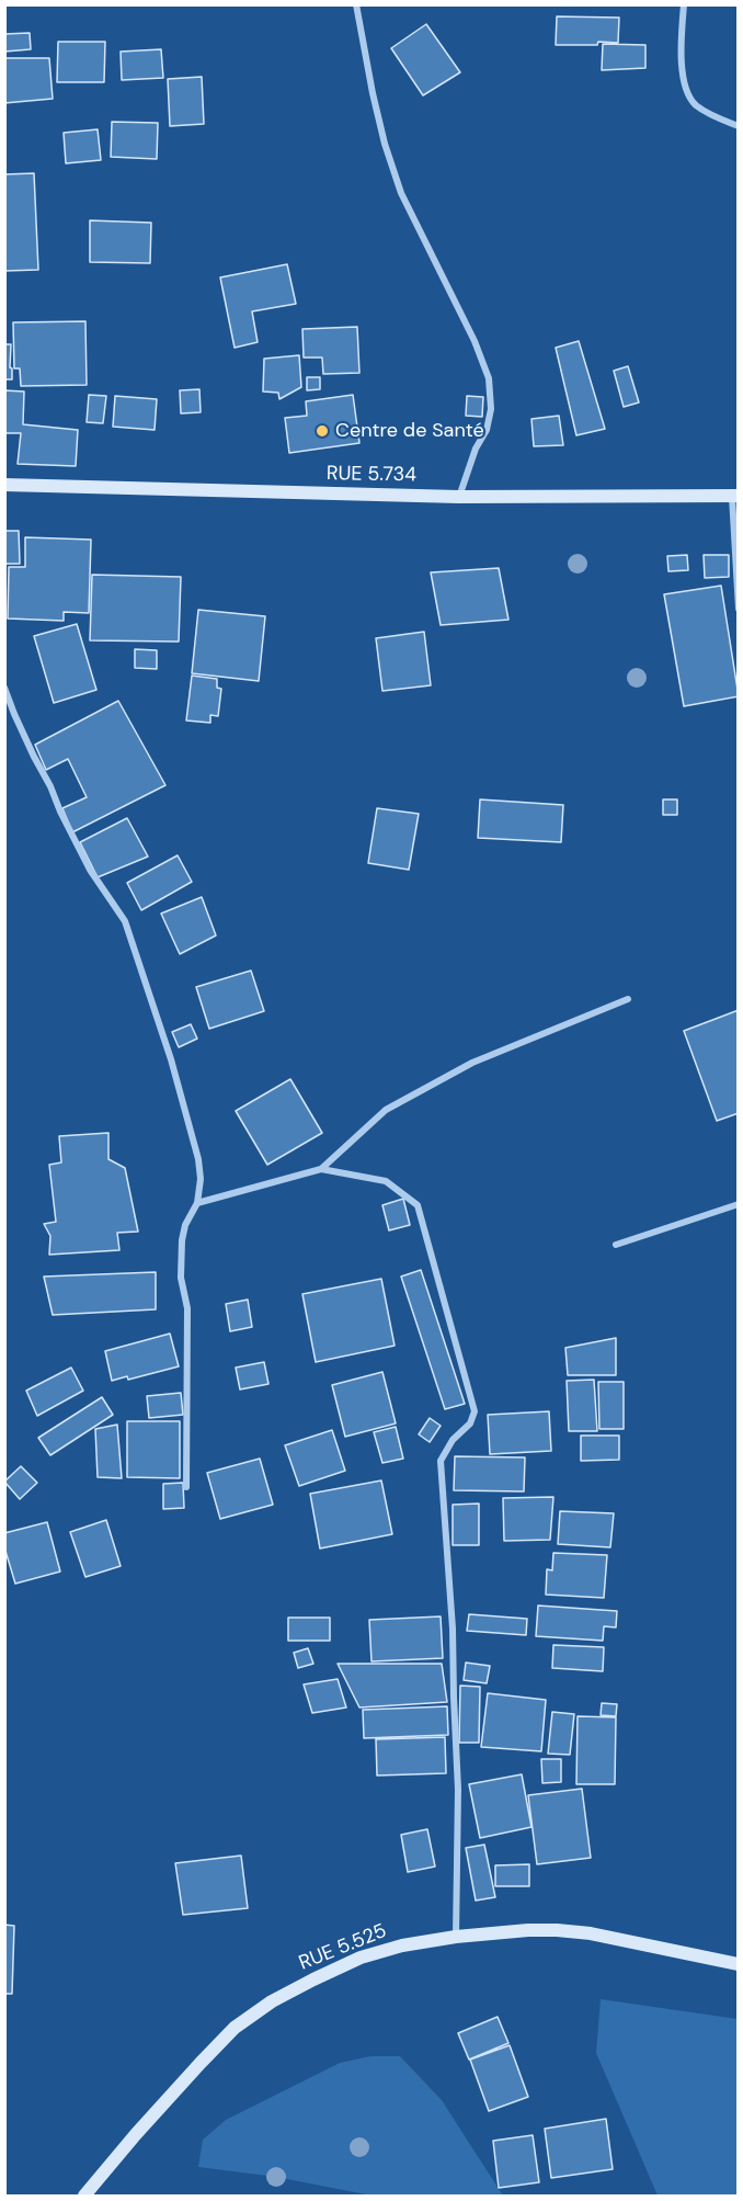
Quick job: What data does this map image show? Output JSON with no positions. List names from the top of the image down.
{
  "streets": {
    "street": ["RUE 5.734", "RUE 5.525"]
  },
  "places": ["Centre de Santé"]
}
